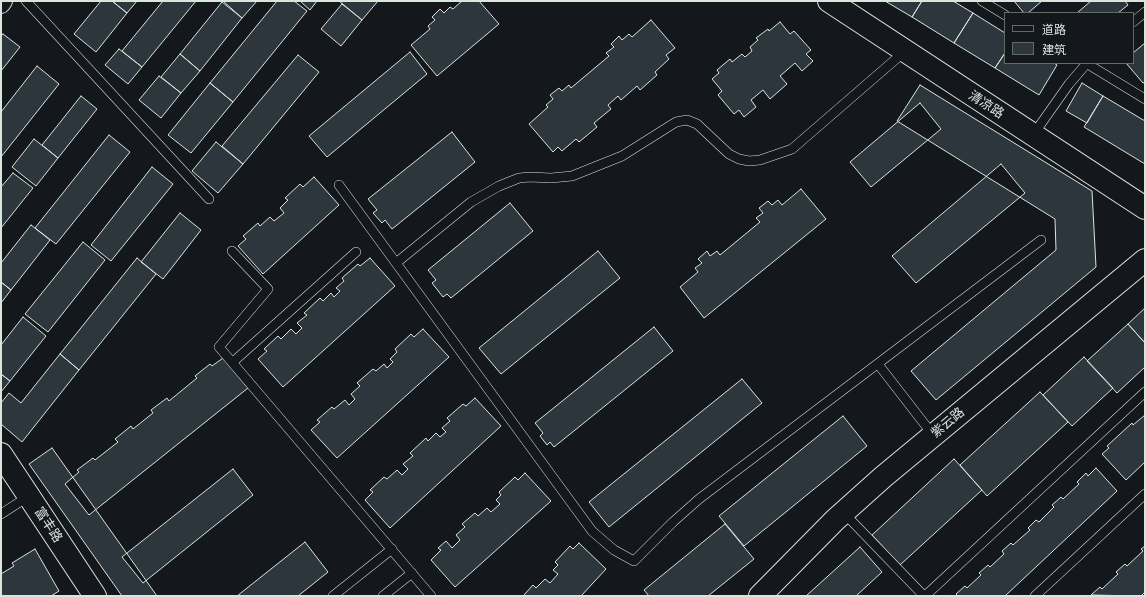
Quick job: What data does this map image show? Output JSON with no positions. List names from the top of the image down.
{
  "streets": {
    "street": ["清凉路", "紫云路", "富丰路"]
  },
  "legend": ["道路", "建筑"]
}
